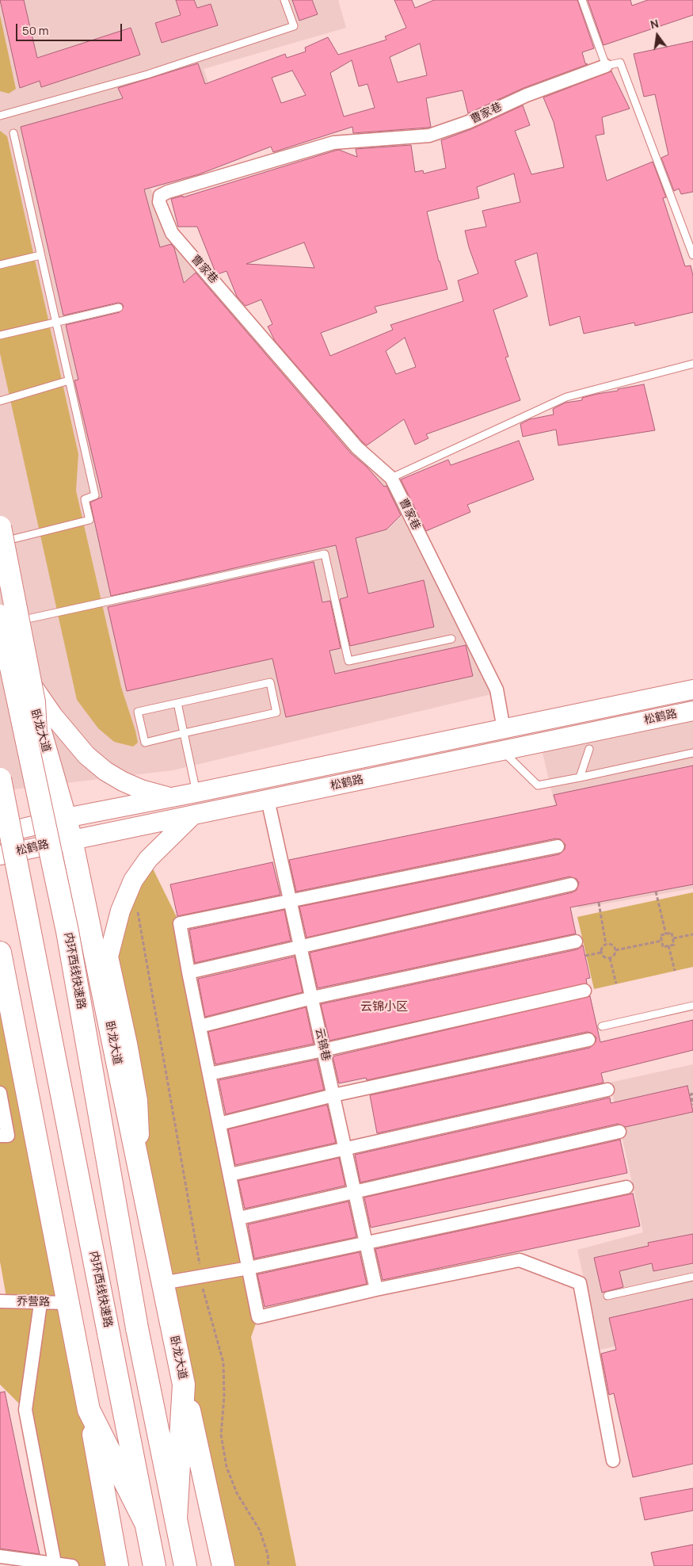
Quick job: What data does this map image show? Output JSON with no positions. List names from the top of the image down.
{
  "streets": {
    "highway": ["卧龙大道", "内环西线快速路"],
    "main road": ["松鹤路"],
    "street": ["曹家巷", "云锦巷", "乔营路"]
  },
  "crossings": [
    ["曹家巷", "松鹤路"],
    ["松鹤路", "卧龙大道"],
    ["松鹤路", "云锦巷"],
    ["卧龙大道", "内环西线快速路"]
  ],
  "districts": ["云锦小区"],
  "scale_bar": "50 m",
  "north": "top"
}
